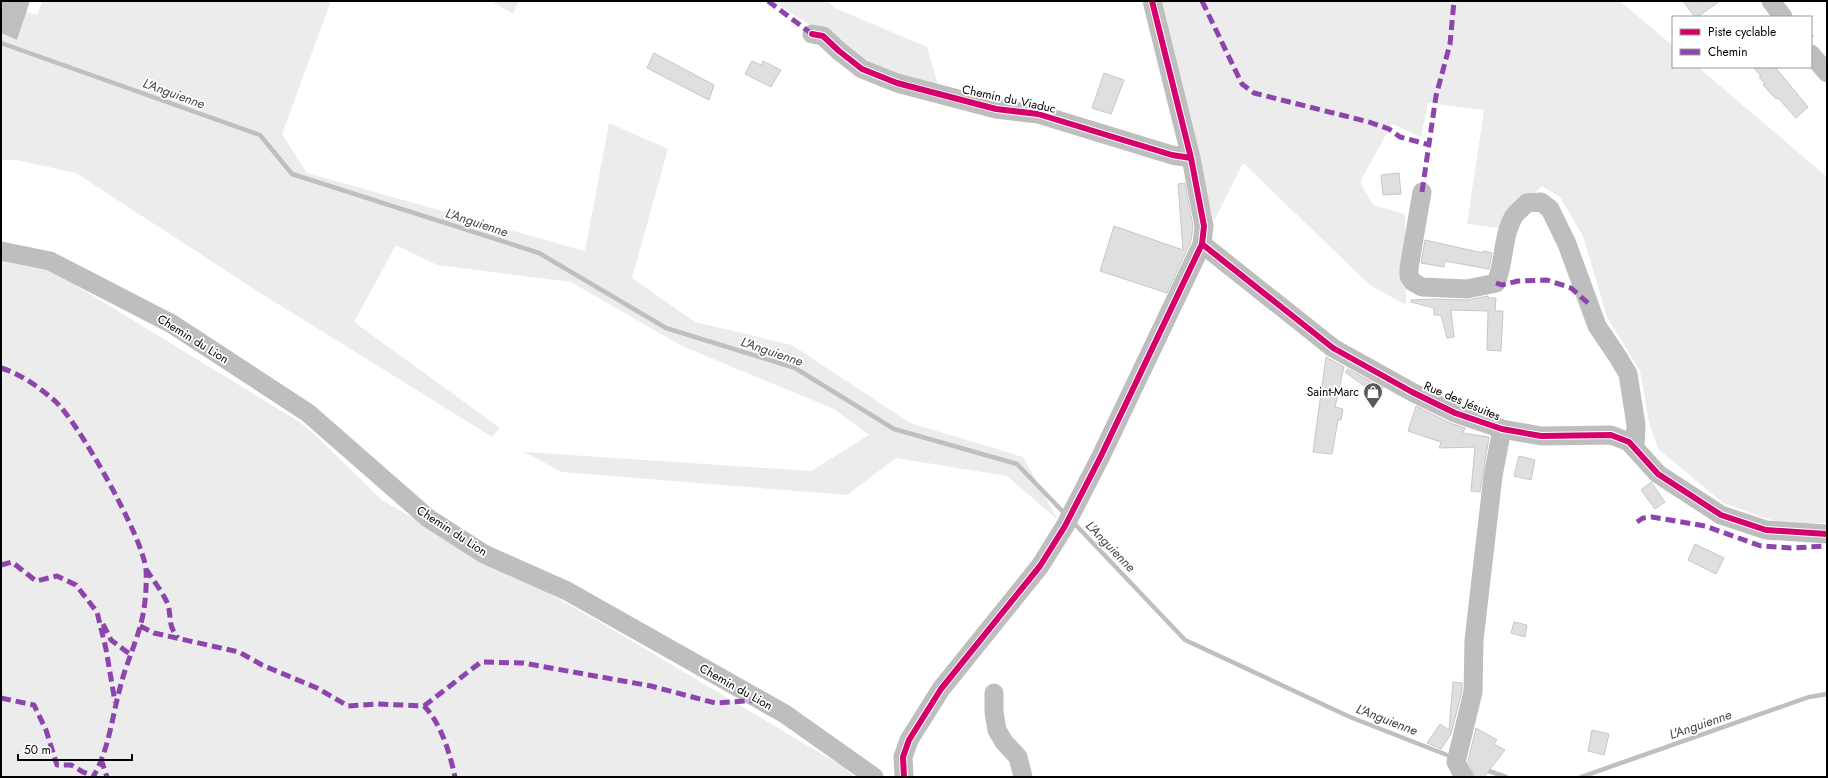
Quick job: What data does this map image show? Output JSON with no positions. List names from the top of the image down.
{
  "streets": {
    "street": ["Chemin du Viaduc", "Chemin du Lion", "Rue des Jésuites"]
  },
  "water": ["L'Anguienne"],
  "places": {
    "shop": ["Saint-Marc"]
  },
  "legend": ["Piste cyclable", "Chemin"],
  "scale_bar": "50 m"
}
